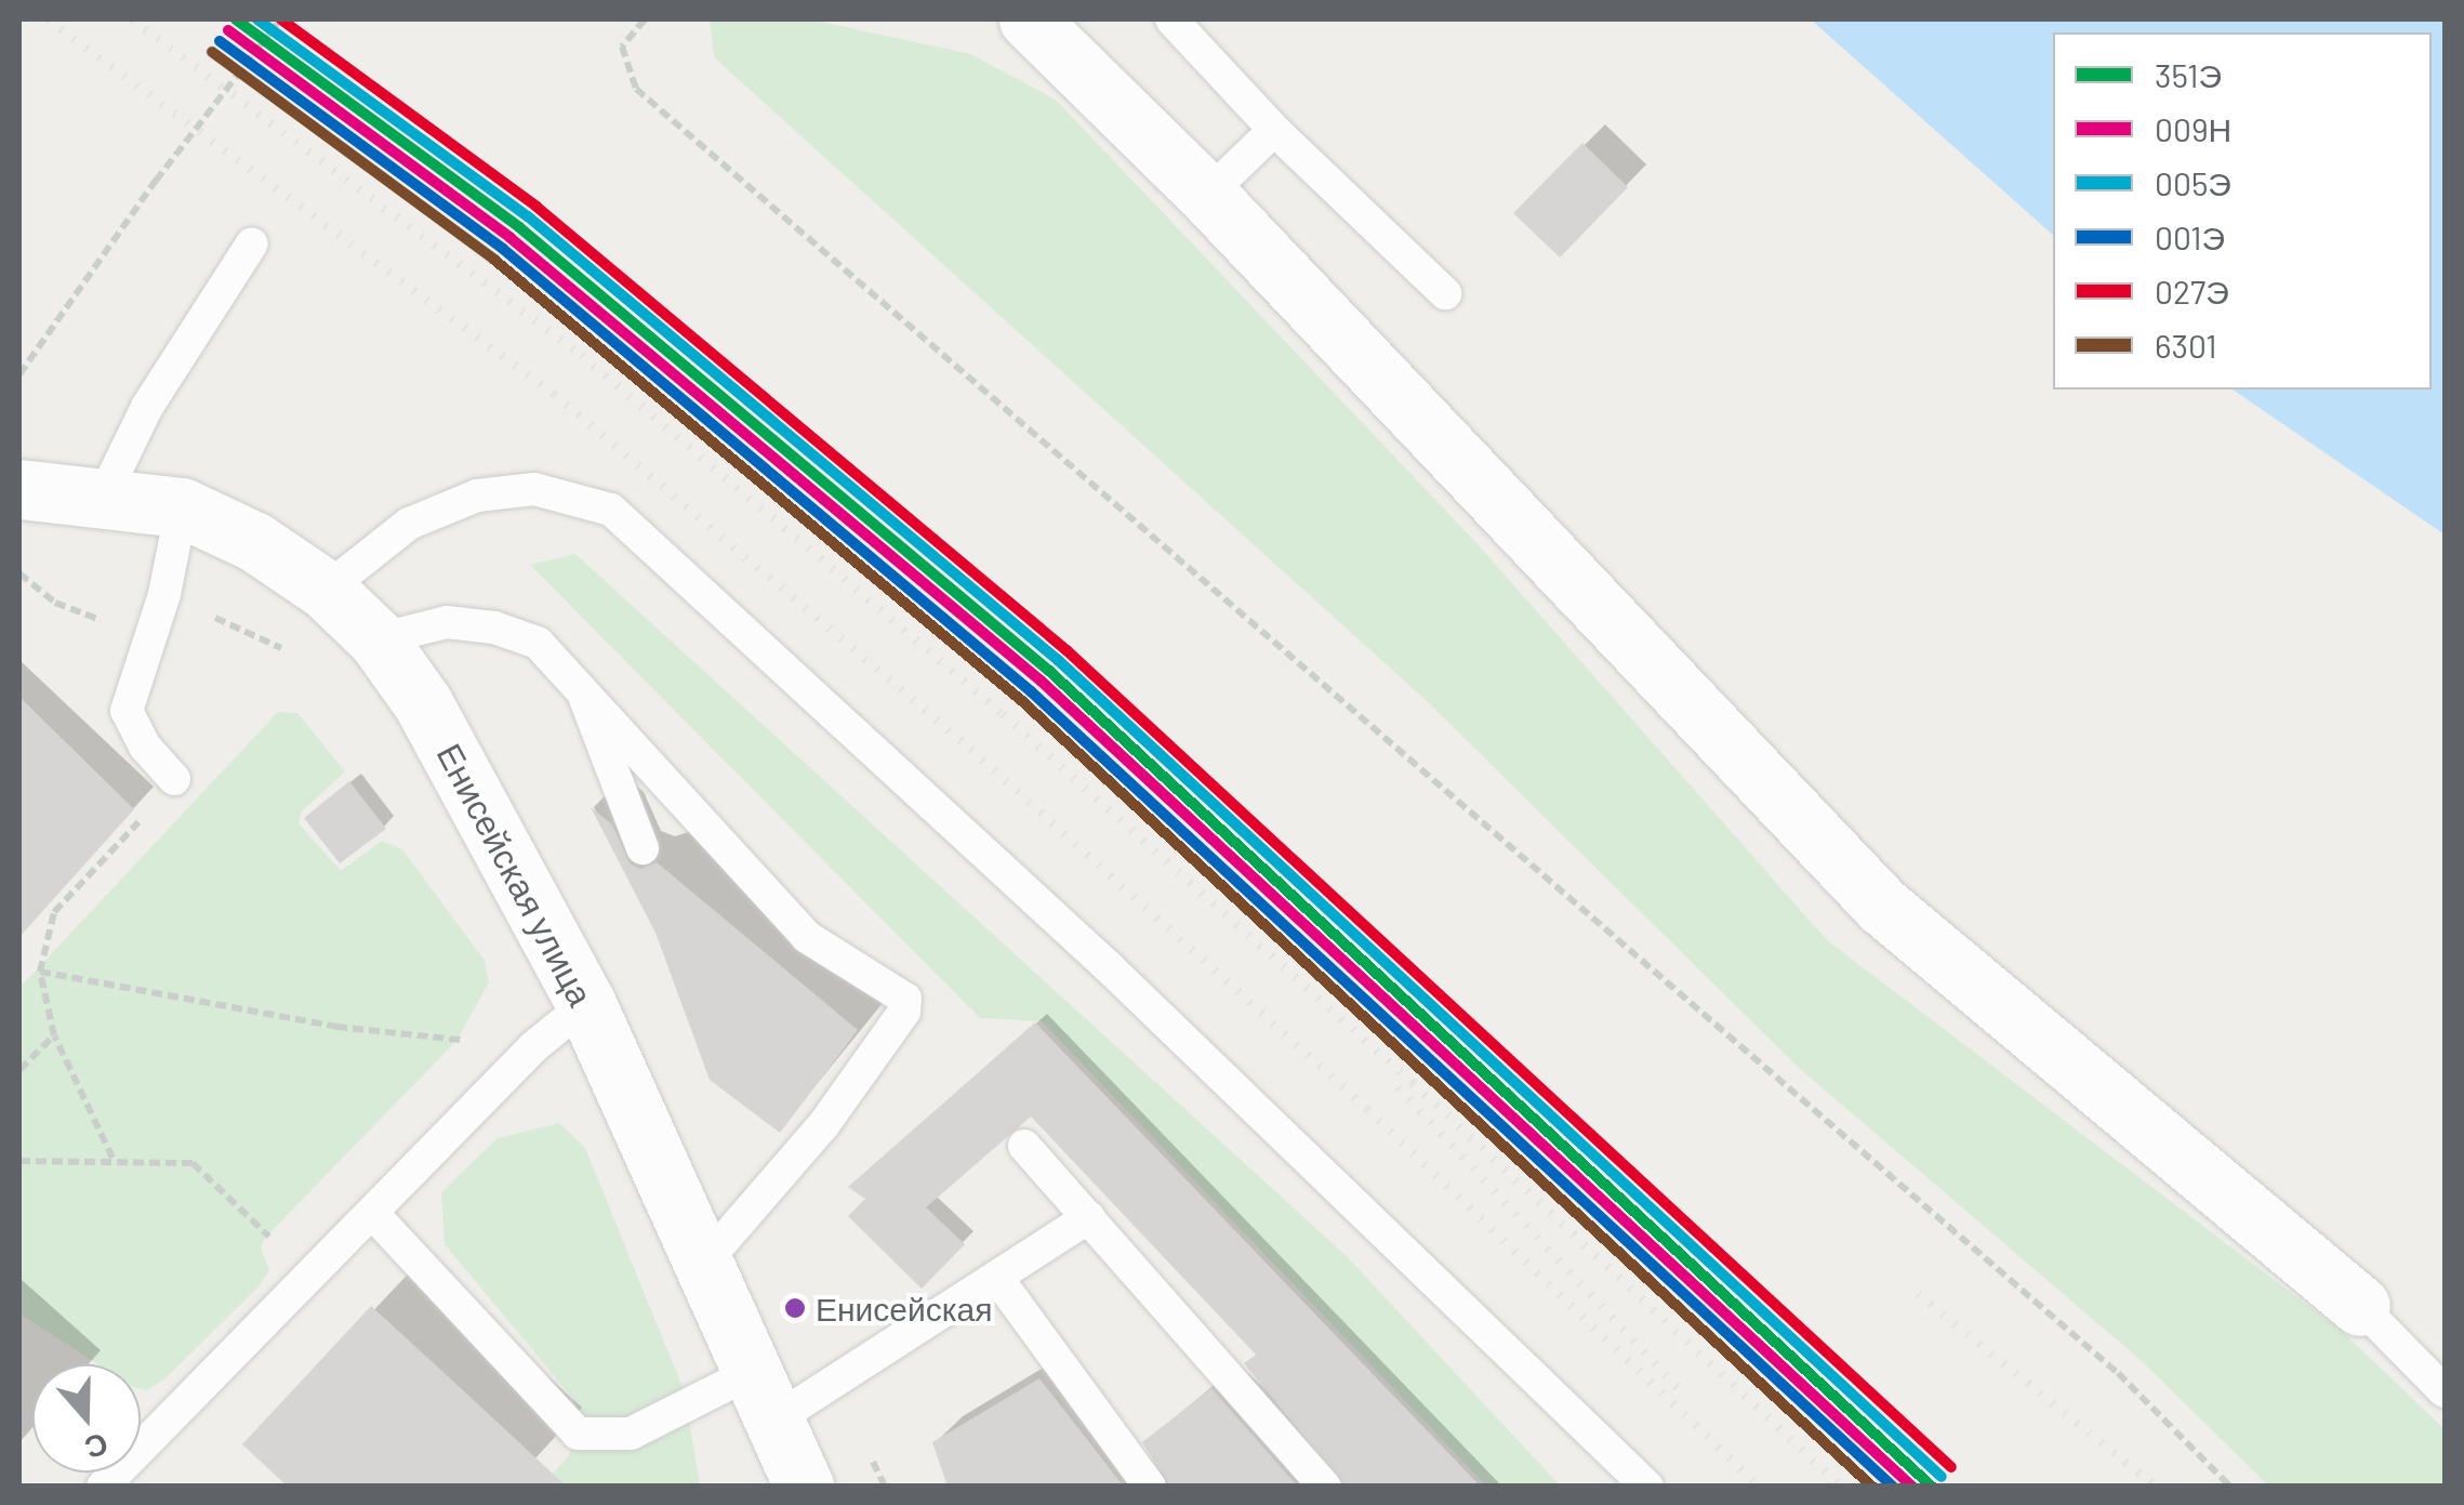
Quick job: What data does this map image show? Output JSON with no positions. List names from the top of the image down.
{
  "streets": {
    "street": ["Енисейская улица"]
  },
  "places": ["Енисейская"],
  "lines": [
    "transit line 351Э",
    "transit line 005Э",
    "transit line 027Э",
    "transit line 009Н",
    "transit line 001Э",
    "transit line 6301"
  ],
  "legend": [
    "351Э",
    "009Н",
    "005Э",
    "001Э",
    "027Э",
    "6301"
  ],
  "north": "bottom"
}
